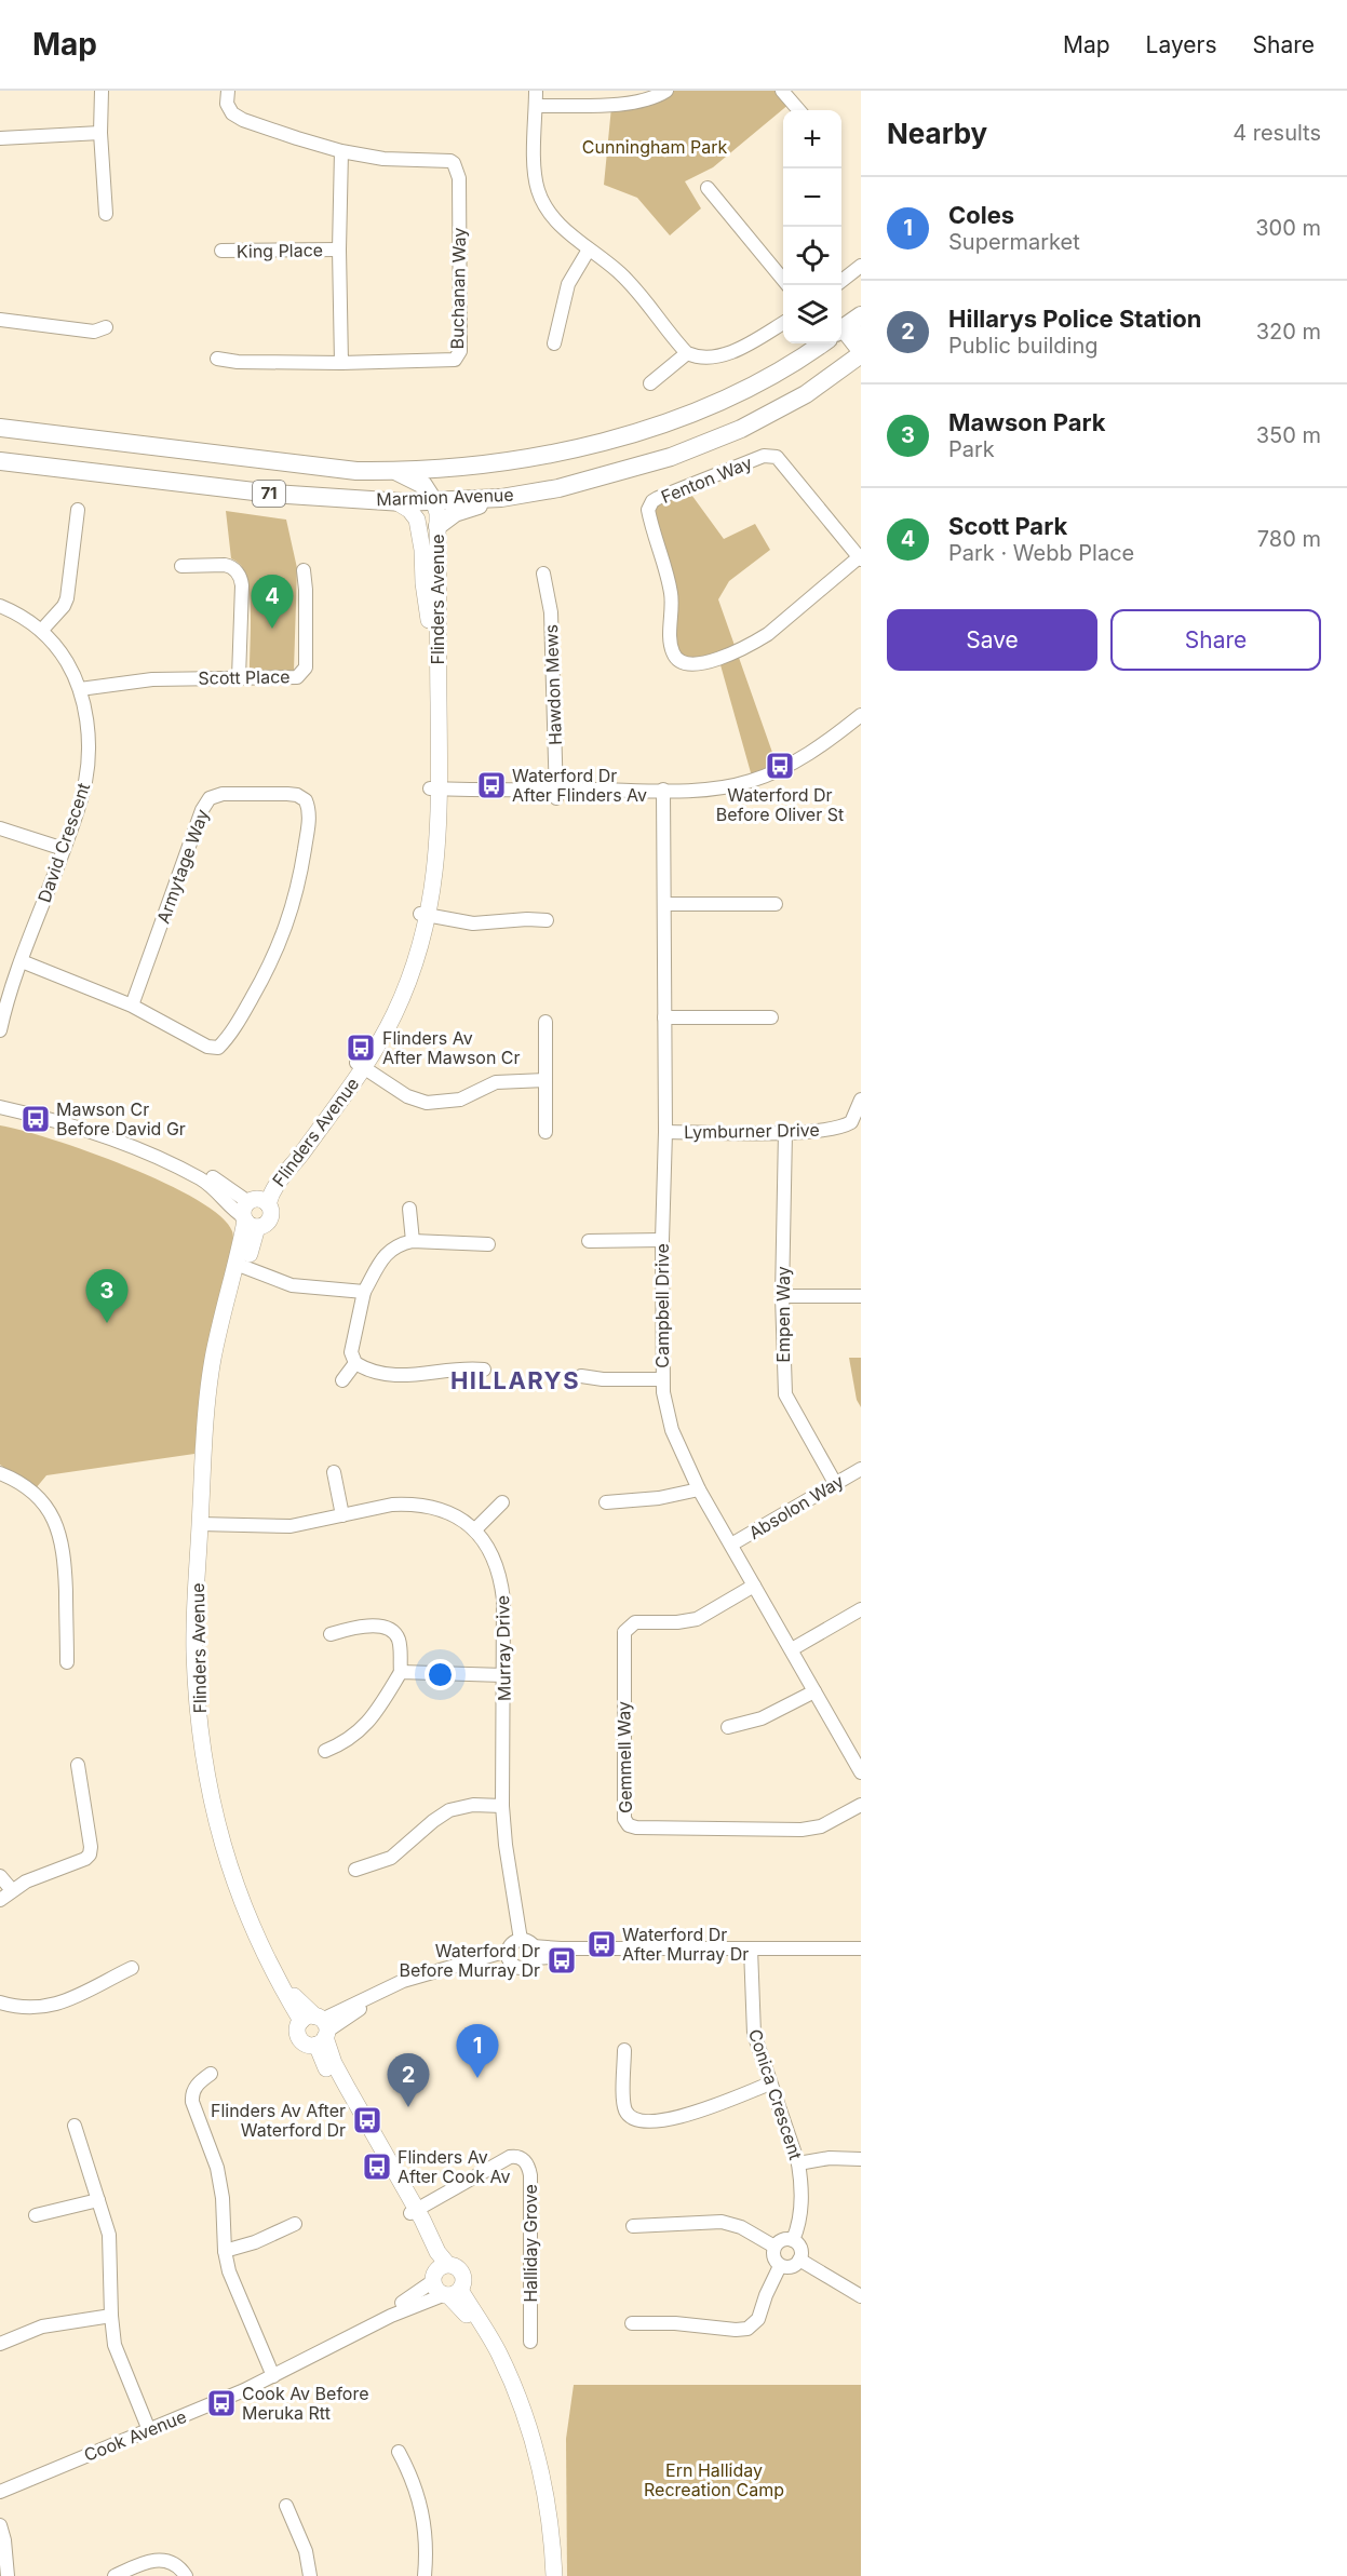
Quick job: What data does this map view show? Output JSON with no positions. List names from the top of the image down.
{
  "streets": {
    "highway": ["71", "Marmion Avenue"],
    "main road": ["Flinders Avenue"],
    "street": [
      "King Place",
      "Buchanan Way",
      "Fenton Way",
      "Scott Place",
      "Hawdon Mews",
      "David Crescent",
      "Armytage Way",
      "Lymburner Drive",
      "Campbell Drive",
      "Empen Way",
      "Absolon Way",
      "Murray Drive",
      "Gemmell Way",
      "Conica Crescent",
      "Halliday Grove",
      "Cook Avenue"
    ]
  },
  "crossings": [
    ["Marmion Avenue", "Flinders Avenue"],
    ["Flinders Avenue", "Murray Drive"],
    ["Flinders Avenue", "Halliday Grove"],
    ["Flinders Avenue", "Cook Avenue"],
    ["Scott Place", "David Crescent"],
    ["David Crescent", "Armytage Way"],
    ["Lymburner Drive", "Campbell Drive"],
    ["Lymburner Drive", "Empen Way"],
    ["Campbell Drive", "Absolon Way"],
    ["Campbell Drive", "Gemmell Way"],
    ["Empen Way", "Absolon Way"]
  ],
  "districts": ["HILLARYS"],
  "parks": ["Cunningham Park", "Ern Halliday Recreation Camp"],
  "places": {
    "bus stop": [
      "Waterford Dr Before Oliver St",
      "Waterford Dr After Flinders Av",
      "Flinders Av After Mawson Cr",
      "Mawson Cr Before David Gr",
      "Waterford Dr After Murray Dr",
      "Waterford Dr Before Murray Dr",
      "Flinders Av After Waterford Dr",
      "Flinders Av After Cook Av",
      "Cook Av Before Meruka Rtt"
    ]
  },
  "page": {
    "header": "Map",
    "nav": ["Map", "Layers", "Share"],
    "heading": ["Nearby", "4 results"],
    "map_buttons": ["+", "−"],
    "list": [
      {
        "mark": "1",
        "name": "Coles",
        "note": "Supermarket",
        "value": "300 m"
      },
      {
        "mark": "2",
        "name": "Hillarys Police Station",
        "note": "Public building",
        "value": "320 m"
      },
      {
        "mark": "3",
        "name": "Mawson Park",
        "note": "Park",
        "value": "350 m"
      },
      {
        "mark": "4",
        "name": "Scott Park",
        "note": "Park · Webb Place",
        "value": "780 m"
      }
    ],
    "pins": [
      "4",
      "3",
      "1",
      "2"
    ],
    "buttons": ["Save", "Share"]
  }
}
